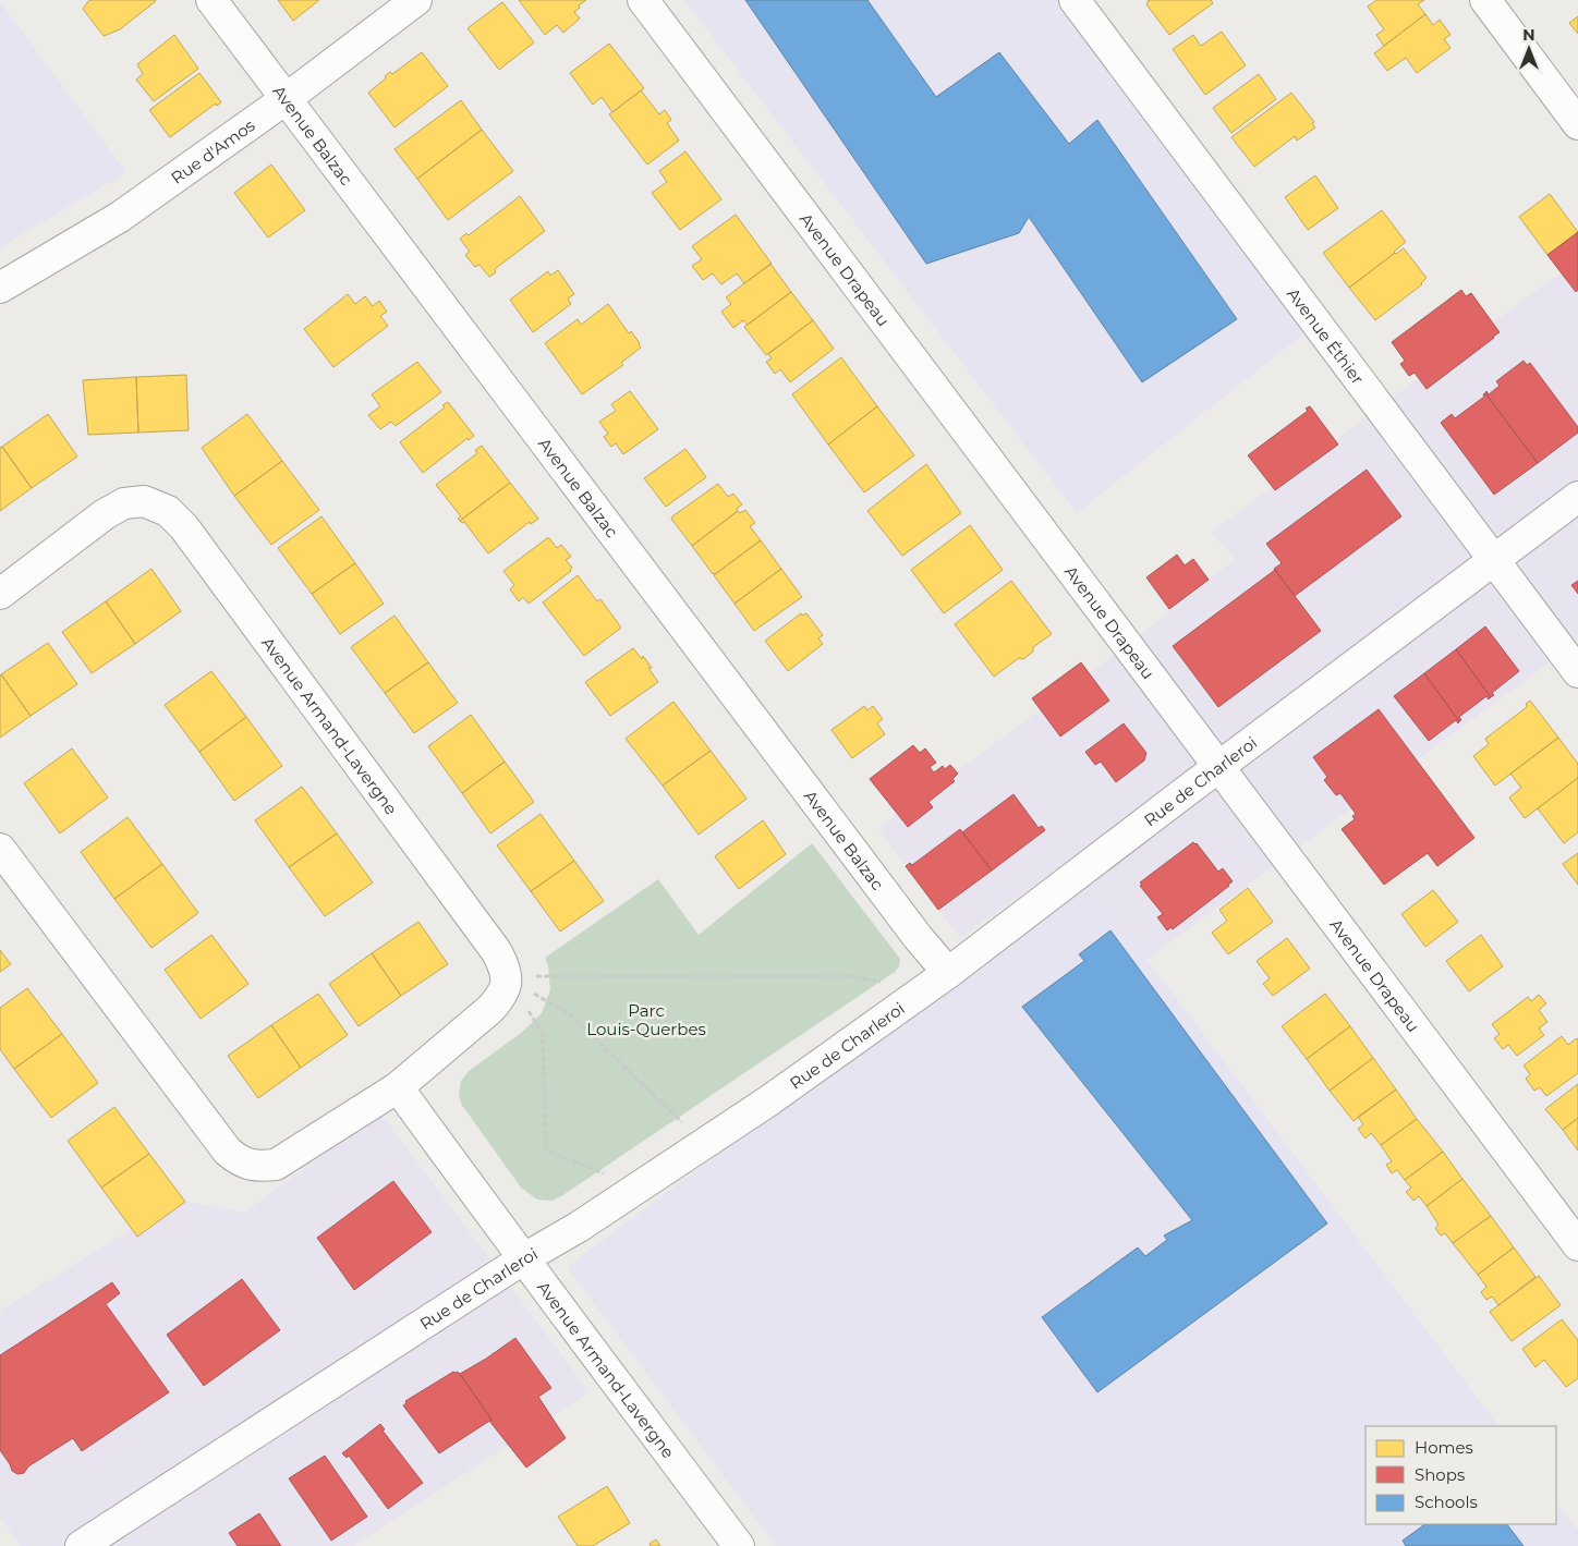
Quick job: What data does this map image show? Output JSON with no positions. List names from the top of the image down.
{
  "streets": {
    "street": [
      "Avenue Balzac",
      "Rue d'Amos",
      "Avenue Drapeau",
      "Avenue Éthier",
      "Avenue Armand-Lavergne",
      "Rue de Charleroi"
    ]
  },
  "crossings": [
    ["Avenue Balzac", "Rue d'Amos"],
    ["Avenue Balzac", "Rue de Charleroi"],
    ["Avenue Drapeau", "Rue de Charleroi"],
    ["Avenue Éthier", "Rue de Charleroi"],
    ["Avenue Armand-Lavergne", "Rue de Charleroi"]
  ],
  "parks": ["Parc Louis-Querbes"],
  "legend": ["Homes", "Shops", "Schools"],
  "north": "top"
}
